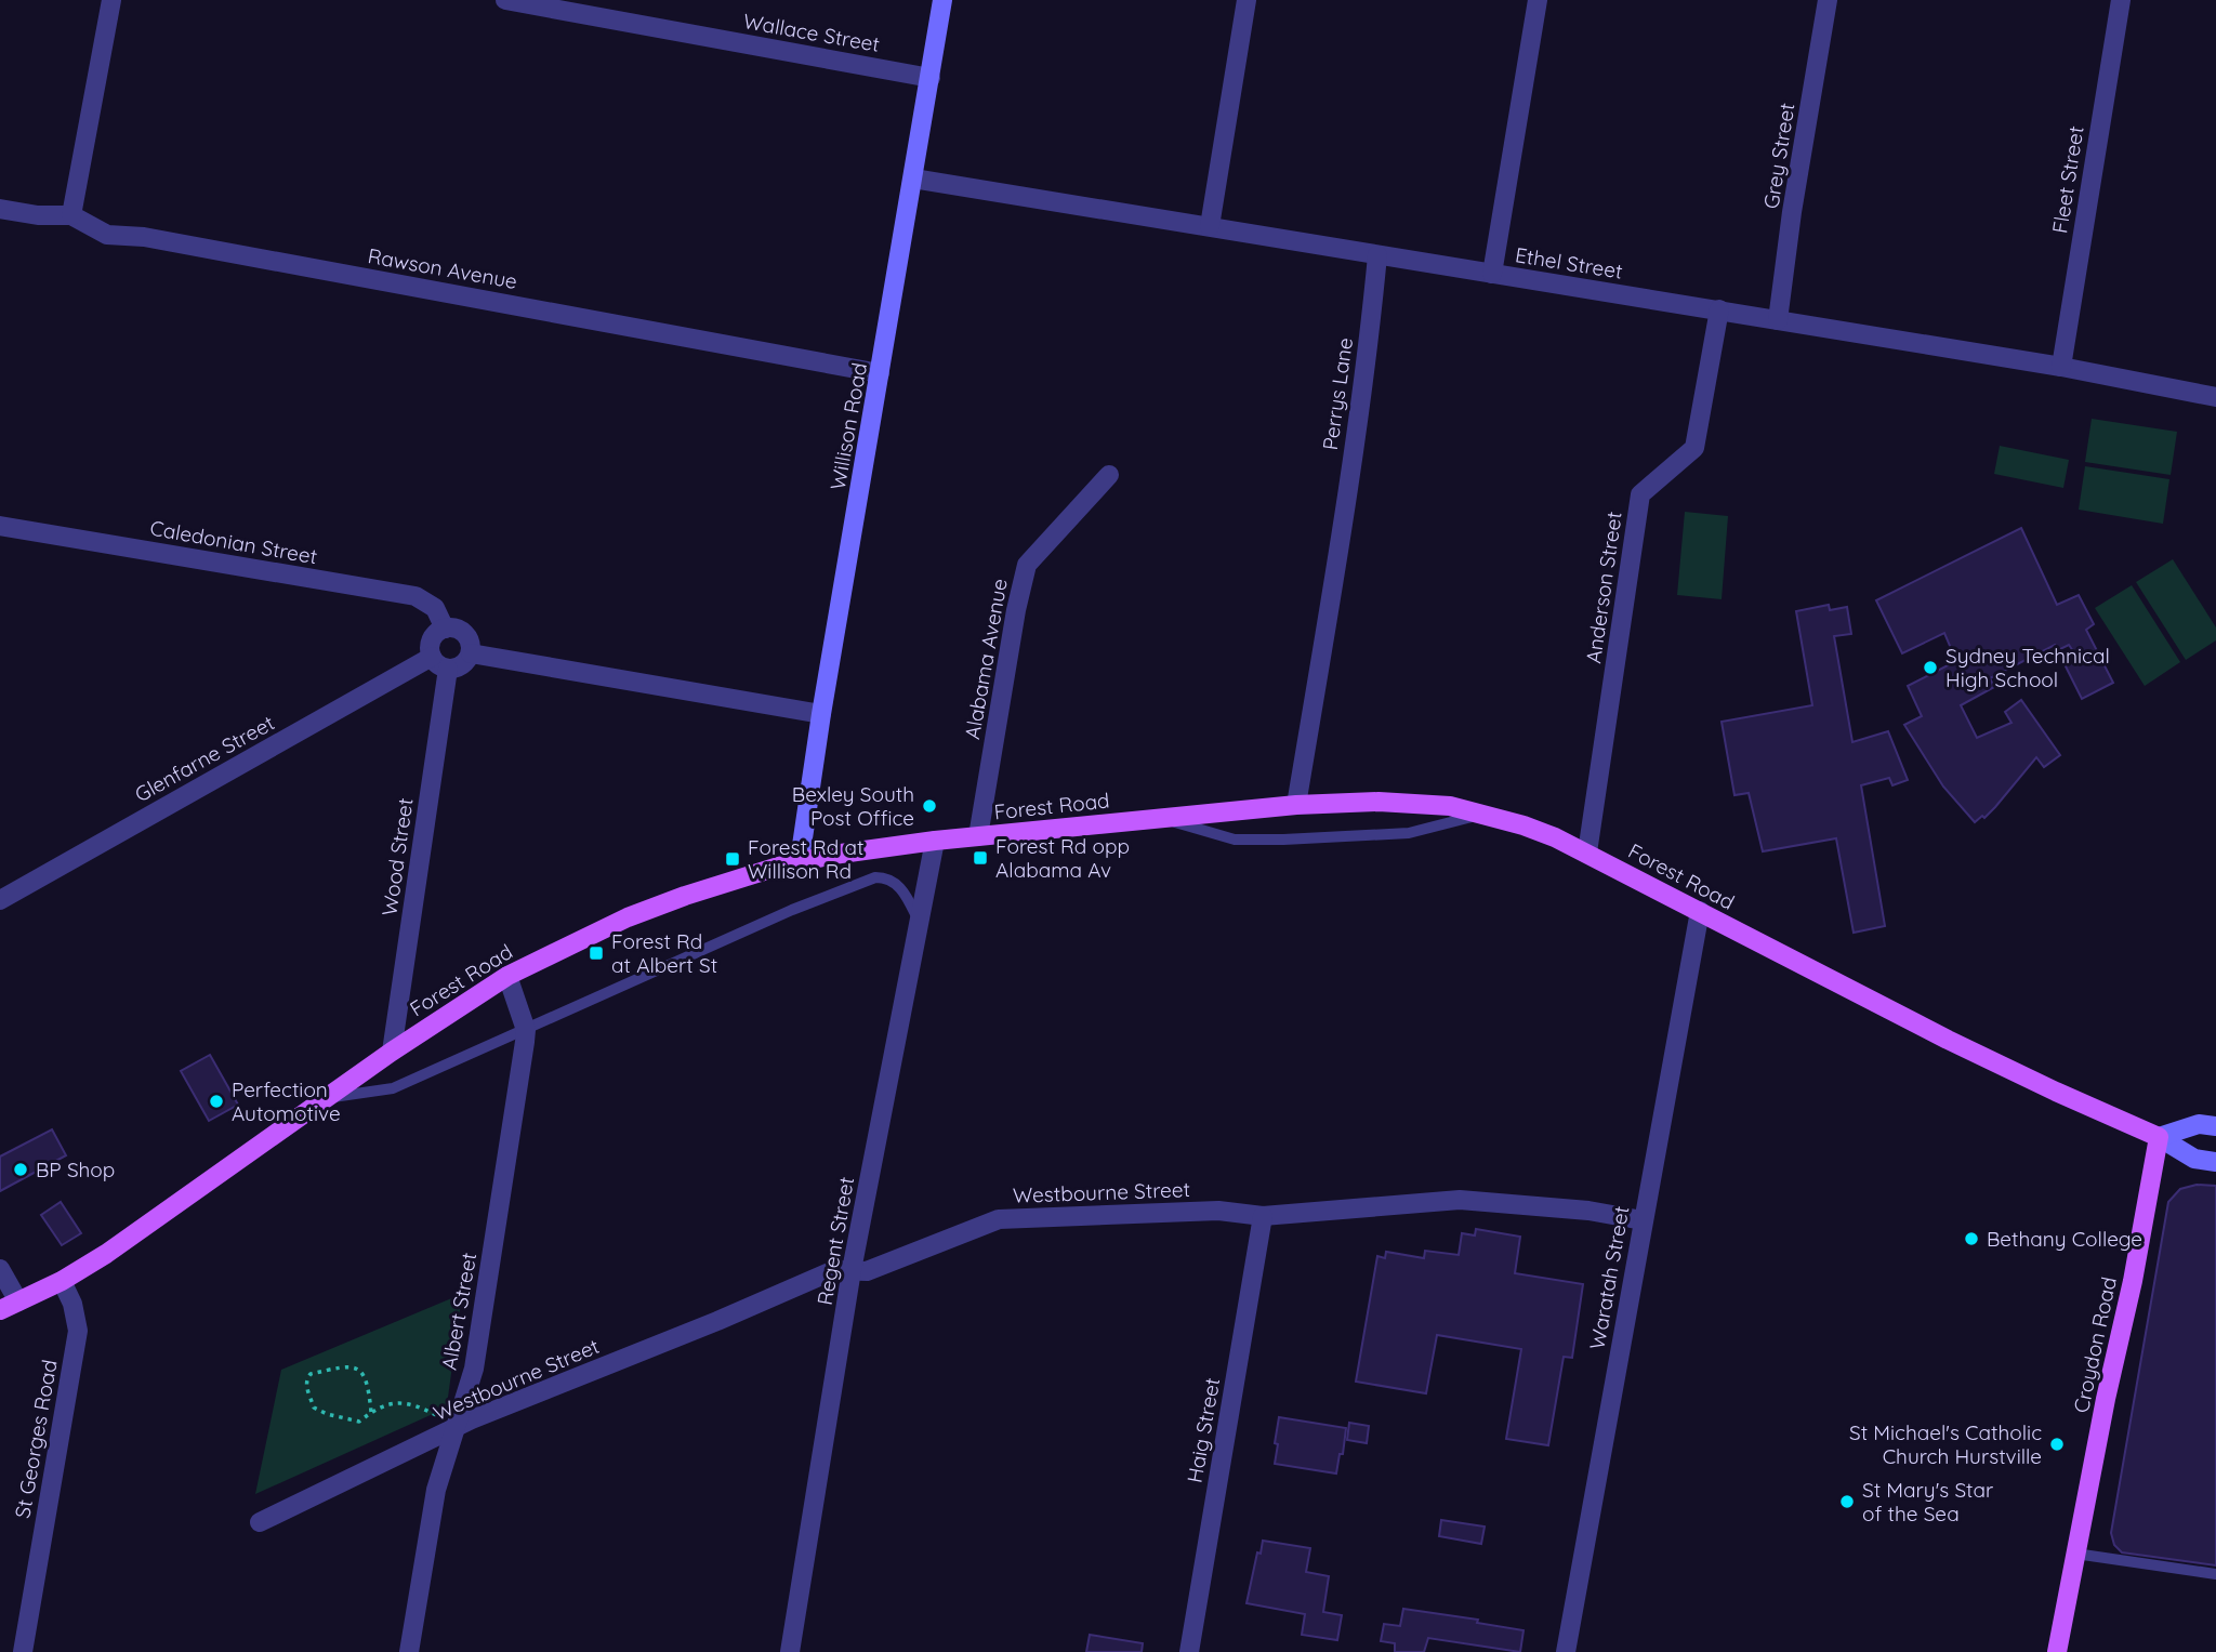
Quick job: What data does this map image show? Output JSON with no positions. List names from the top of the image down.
{
  "streets": {
    "main road": ["Willison Road", "Forest Road", "Croydon Road"],
    "street": [
      "Wallace Street",
      "Grey Street",
      "Fleet Street",
      "Ethel Street",
      "Rawson Avenue",
      "Perrys Lane",
      "Caledonian Street",
      "Anderson Street",
      "Alabama Avenue",
      "Glenfarne Street",
      "Wood Street",
      "Westbourne Street",
      "Regent Street",
      "Waratah Street",
      "Albert Street",
      "Haig Street",
      "St Georges Road"
    ]
  },
  "crossings": [
    ["Wallace Street", "Willison Road"],
    ["Grey Street", "Ethel Street"],
    ["Fleet Street", "Ethel Street"],
    ["Ethel Street", "Perrys Lane"],
    ["Ethel Street", "Willison Road"],
    ["Ethel Street", "Anderson Street"],
    ["Rawson Avenue", "Willison Road"],
    ["Perrys Lane", "Forest Road"],
    ["Willison Road", "Forest Road"],
    ["Caledonian Street", "Glenfarne Street"],
    ["Caledonian Street", "Wood Street"],
    ["Anderson Street", "Forest Road"],
    ["Alabama Avenue", "Forest Road"],
    ["Glenfarne Street", "Wood Street"],
    ["Forest Road", "Wood Street"],
    ["Forest Road", "Regent Street"],
    ["Forest Road", "Waratah Street"],
    ["Forest Road", "Albert Street"],
    ["Forest Road", "Croydon Road"],
    ["Forest Road", "St Georges Road"],
    ["Westbourne Street", "Regent Street"],
    ["Westbourne Street", "Waratah Street"],
    ["Westbourne Street", "Albert Street"],
    ["Westbourne Street", "Haig Street"]
  ],
  "places": {
    "other": [
      "Sydney Technical High School",
      "Bexley South Post Office",
      "Perfection Automotive",
      "BP Shop",
      "Bethany College",
      "St Michael's Catholic Church Hurstville",
      "St Mary's Star of the Sea"
    ],
    "transit": ["Forest Rd opp Alabama Av", "Forest Rd at Willison Rd", "Forest Rd at Albert St"]
  }
}
